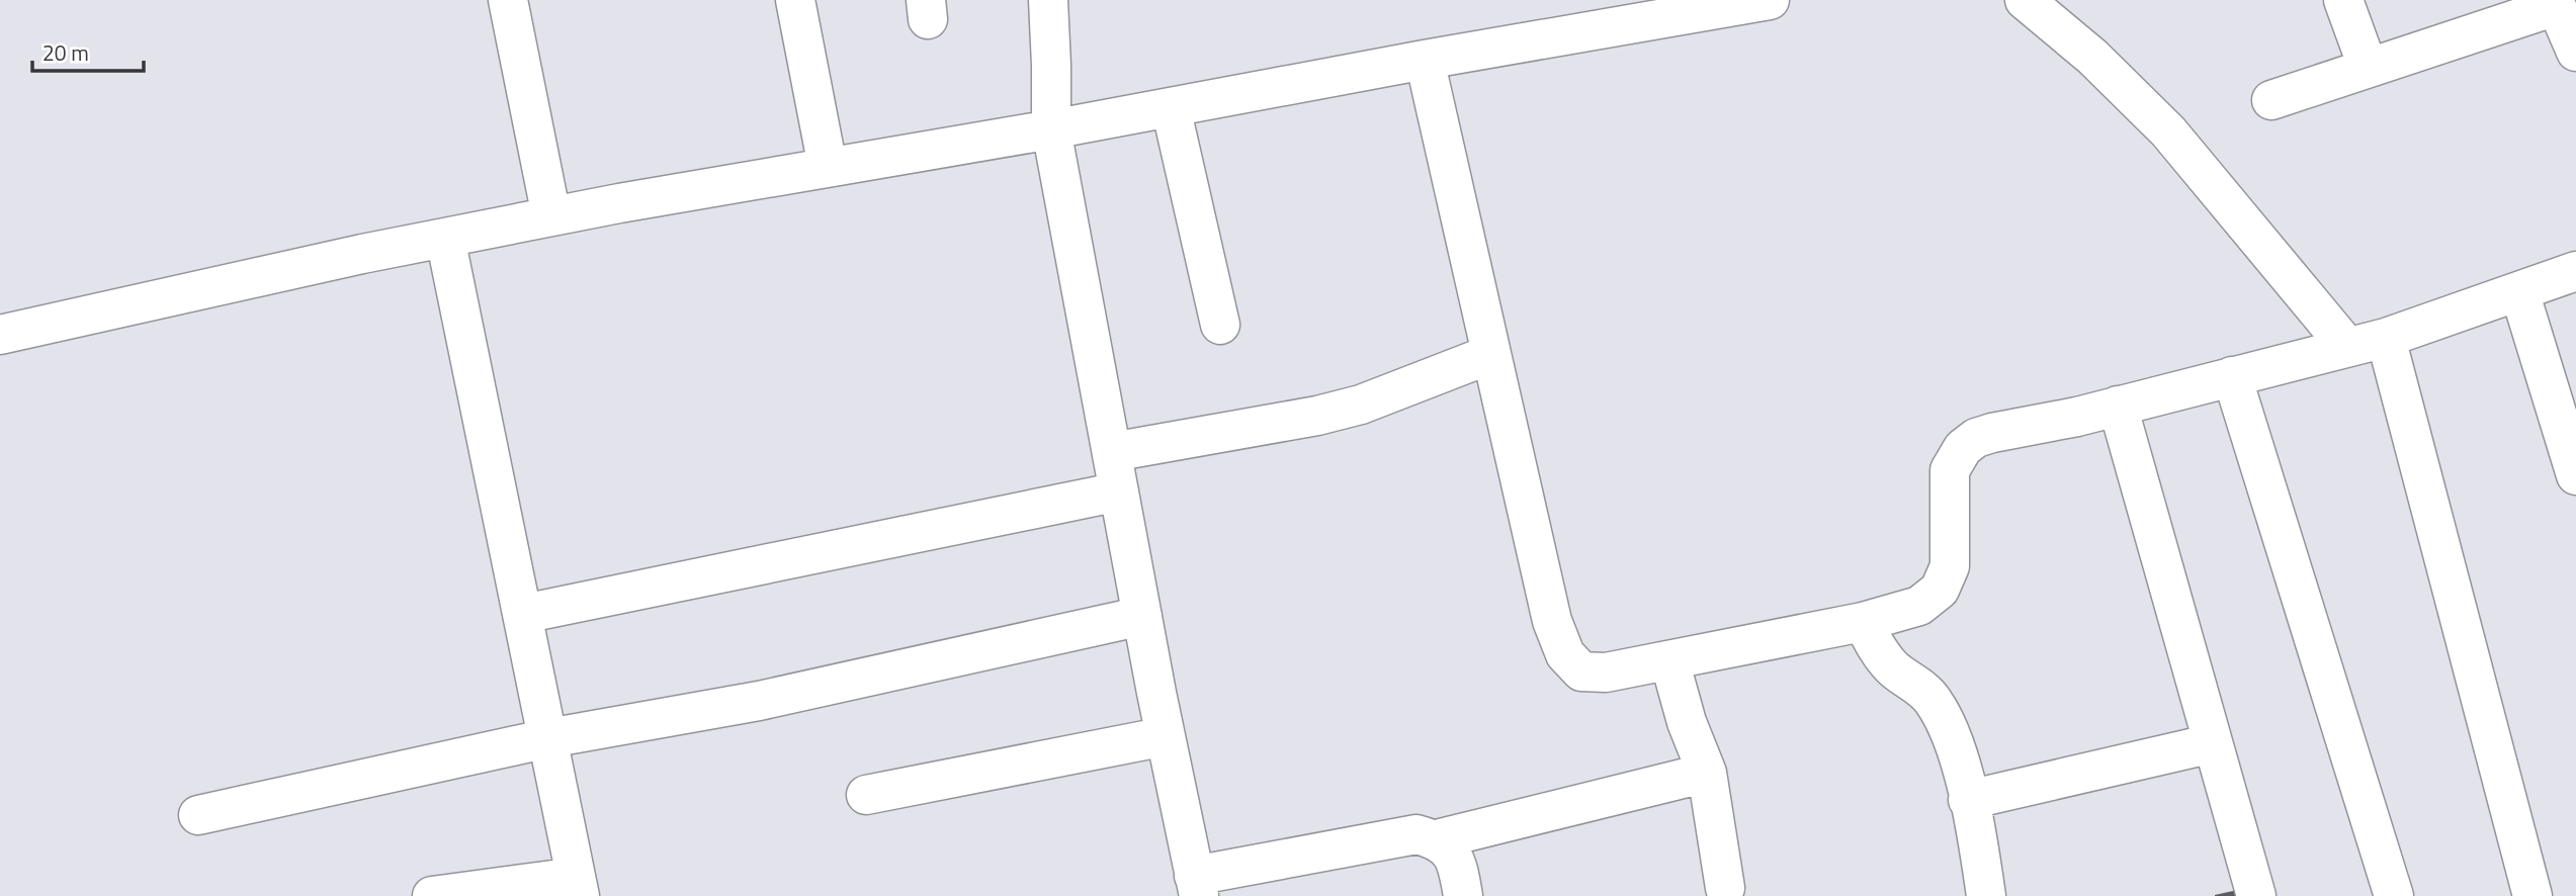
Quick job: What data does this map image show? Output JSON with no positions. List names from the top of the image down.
{
  "scale_bar": "20 m"
}
